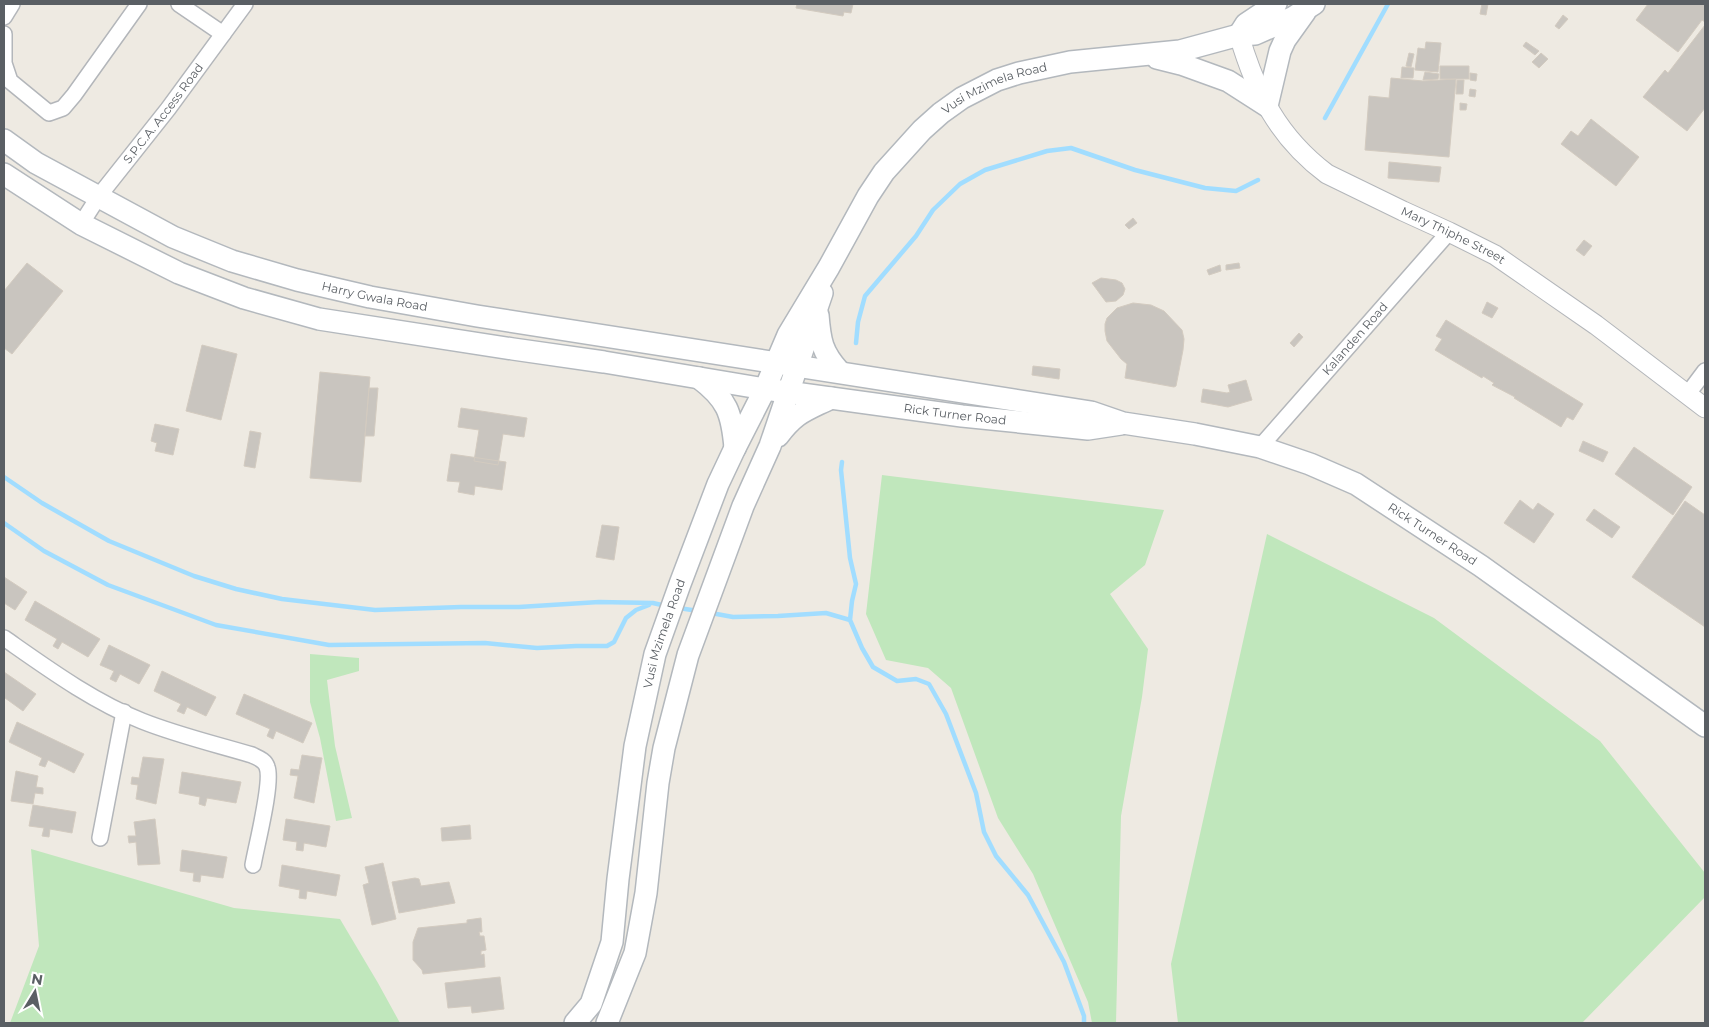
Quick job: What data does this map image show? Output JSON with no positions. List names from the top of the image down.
{
  "streets": {
    "main road": ["Vusi Mzimela Road", "Harry Gwala Road", "Rick Turner Road"],
    "street": ["S.P.C.A. Access Road", "Mary Thiphe Street", "Kalanden Road"]
  },
  "crossings": [
    ["Vusi Mzimela Road", "Mary Thiphe Street"],
    ["Vusi Mzimela Road", "Harry Gwala Road"],
    ["Vusi Mzimela Road", "Rick Turner Road"],
    ["S.P.C.A. Access Road", "Harry Gwala Road"],
    ["Mary Thiphe Street", "Kalanden Road"],
    ["Harry Gwala Road", "Rick Turner Road"],
    ["Kalanden Road", "Rick Turner Road"]
  ],
  "north": "top"
}
